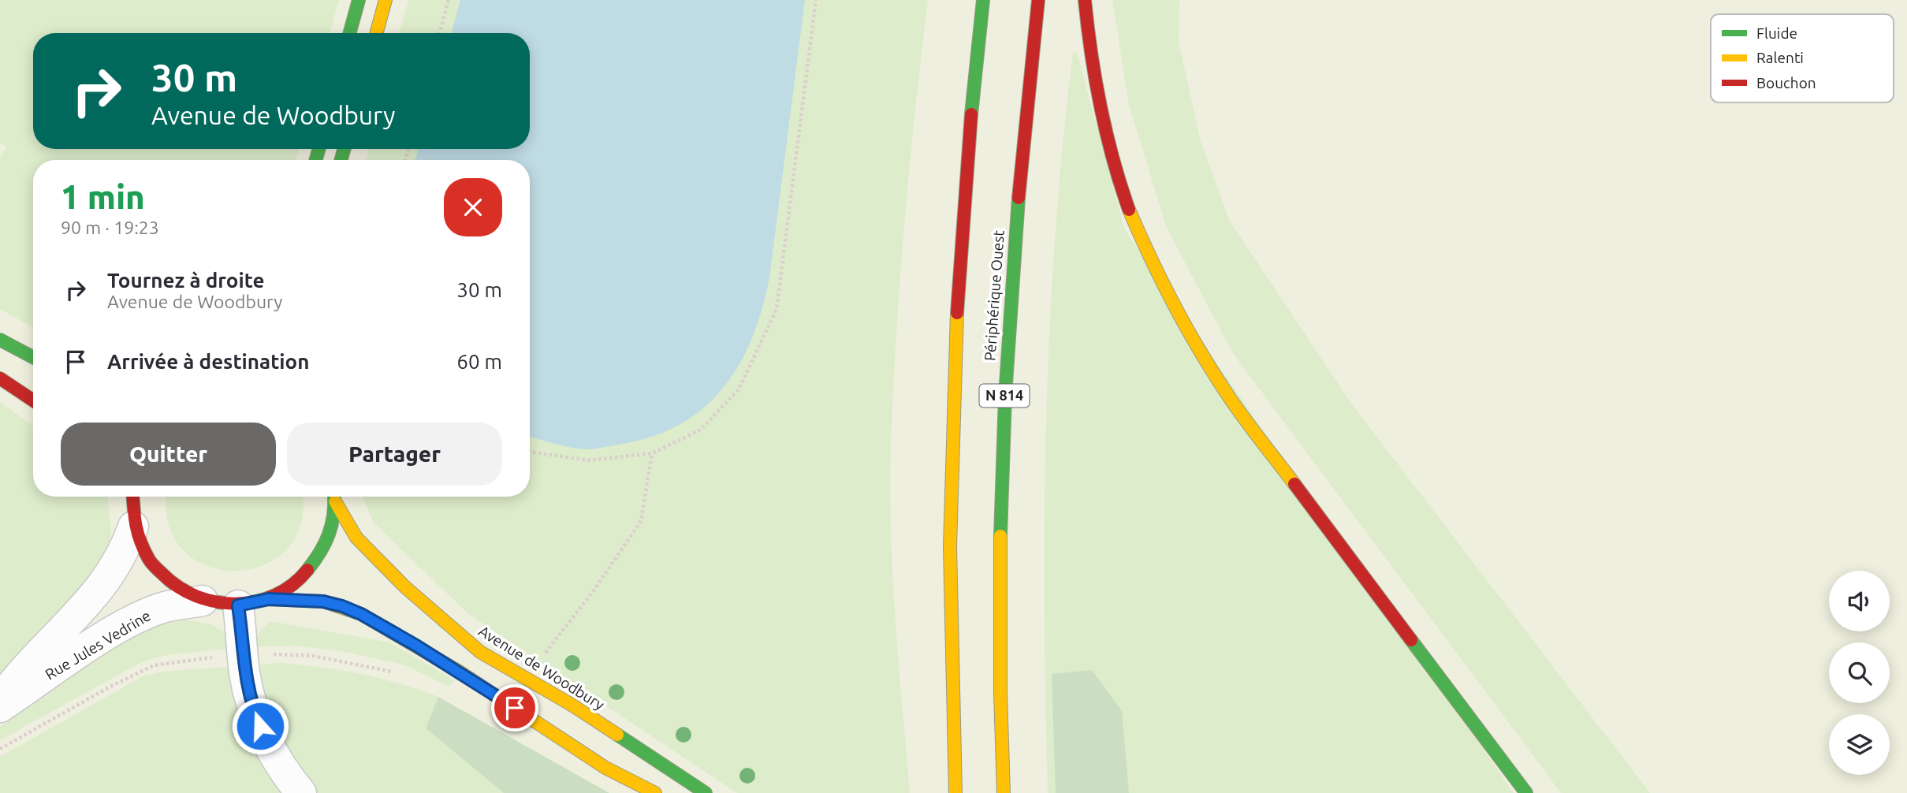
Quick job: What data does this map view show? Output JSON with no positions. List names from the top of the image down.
{
  "streets": {
    "main road": ["Périphérique Ouest", "N 814", "Avenue de Woodbury"],
    "street": ["Rue Jules Vedrine"]
  },
  "crossings": [
    ["Rue Jules Vedrine", "Avenue de Woodbury"]
  ],
  "legend": ["Fluide", "Ralenti", "Bouchon"],
  "page": {
    "turn": ["30 m", "Avenue de Woodbury"],
    "heading": ["1 min", "90 m · 19:23"],
    "list": [
      {
        "name": "Tournez à droite",
        "note": "Avenue de Woodbury",
        "value": "30 m"
      },
      {
        "name": "Arrivée à destination",
        "value": "60 m"
      }
    ],
    "buttons": ["Quitter", "Partager"]
  }
}
